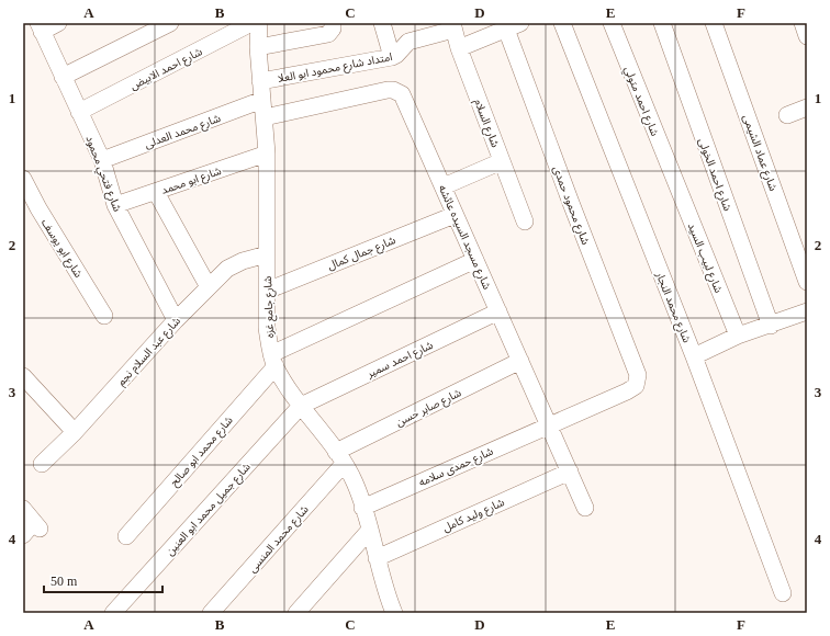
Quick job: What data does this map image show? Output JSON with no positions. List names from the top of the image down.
{
  "streets": {
    "street": [
      "امتداد شارع محمود ابو العلا",
      "شارع احمد الابيض",
      "شارع احمد متولي",
      "شارع السلام",
      "شارع محمد العدلى",
      "شارع عماد الشيمى",
      "شارع فتحي محمود",
      "شارع احمد الخولى",
      "شارع ابو محمد",
      "شارع محمود حمدى",
      "شارع مسجد السيده عائشه",
      "شارع ابو يوسف",
      "شارع جمال كمال",
      "شارع لبيب السيد",
      "شارع جامع غزه",
      "شارع محمد النجار",
      "شارع عبد السلام نجم",
      "شارع احمد سمير",
      "شارع صابر حسن",
      "شارع محمد ابو صالح",
      "شارع حمدى سلامه",
      "شارع جميل محمد ابو العنين",
      "شارع وليد كامل",
      "شارع محمد المنسى"
    ]
  },
  "crossings": [
    ["امتداد شارع محمود ابو العلا", "شارع السلام"],
    ["امتداد شارع محمود ابو العلا", "شارع جامع غزه"],
    ["شارع احمد الابيض", "شارع فتحي محمود"],
    ["شارع احمد متولي", "شارع لبيب السيد"],
    ["شارع محمد العدلى", "شارع فتحي محمود"],
    ["شارع محمد العدلى", "شارع جامع غزه"],
    ["شارع فتحي محمود", "شارع ابو محمد"],
    ["شارع فتحي محمود", "شارع عبد السلام نجم"],
    ["شارع ابو محمد", "شارع جامع غزه"],
    ["شارع محمود حمدى", "شارع حمدى سلامه"],
    ["شارع مسجد السيده عائشه", "شارع جمال كمال"],
    ["شارع مسجد السيده عائشه", "شارع جامع غزه"],
    ["شارع مسجد السيده عائشه", "شارع احمد سمير"],
    ["شارع مسجد السيده عائشه", "شارع صابر حسن"],
    ["شارع مسجد السيده عائشه", "شارع محمد ابو صالح"],
    ["شارع مسجد السيده عائشه", "شارع حمدى سلامه"],
    ["شارع مسجد السيده عائشه", "شارع وليد كامل"],
    ["شارع جمال كمال", "شارع جامع غزه"],
    ["شارع جامع غزه", "شارع عبد السلام نجم"],
    ["شارع جامع غزه", "شارع احمد سمير"],
    ["شارع جامع غزه", "شارع صابر حسن"],
    ["شارع جامع غزه", "شارع محمد ابو صالح"],
    ["شارع جامع غزه", "شارع حمدى سلامه"],
    ["شارع جامع غزه", "شارع جميل محمد ابو العنين"],
    ["شارع جامع غزه", "شارع وليد كامل"],
    ["شارع جامع غزه", "شارع محمد المنسى"],
    ["شارع احمد سمير", "شارع جميل محمد ابو العنين"],
    ["شارع صابر حسن", "شارع محمد المنسى"]
  ],
  "scale_bar": "50 m",
  "grid": {
    "columns": [
      "A",
      "B",
      "C",
      "D",
      "E",
      "F"
    ],
    "rows": [
      "1",
      "2",
      "3",
      "4"
    ]
  }
}
